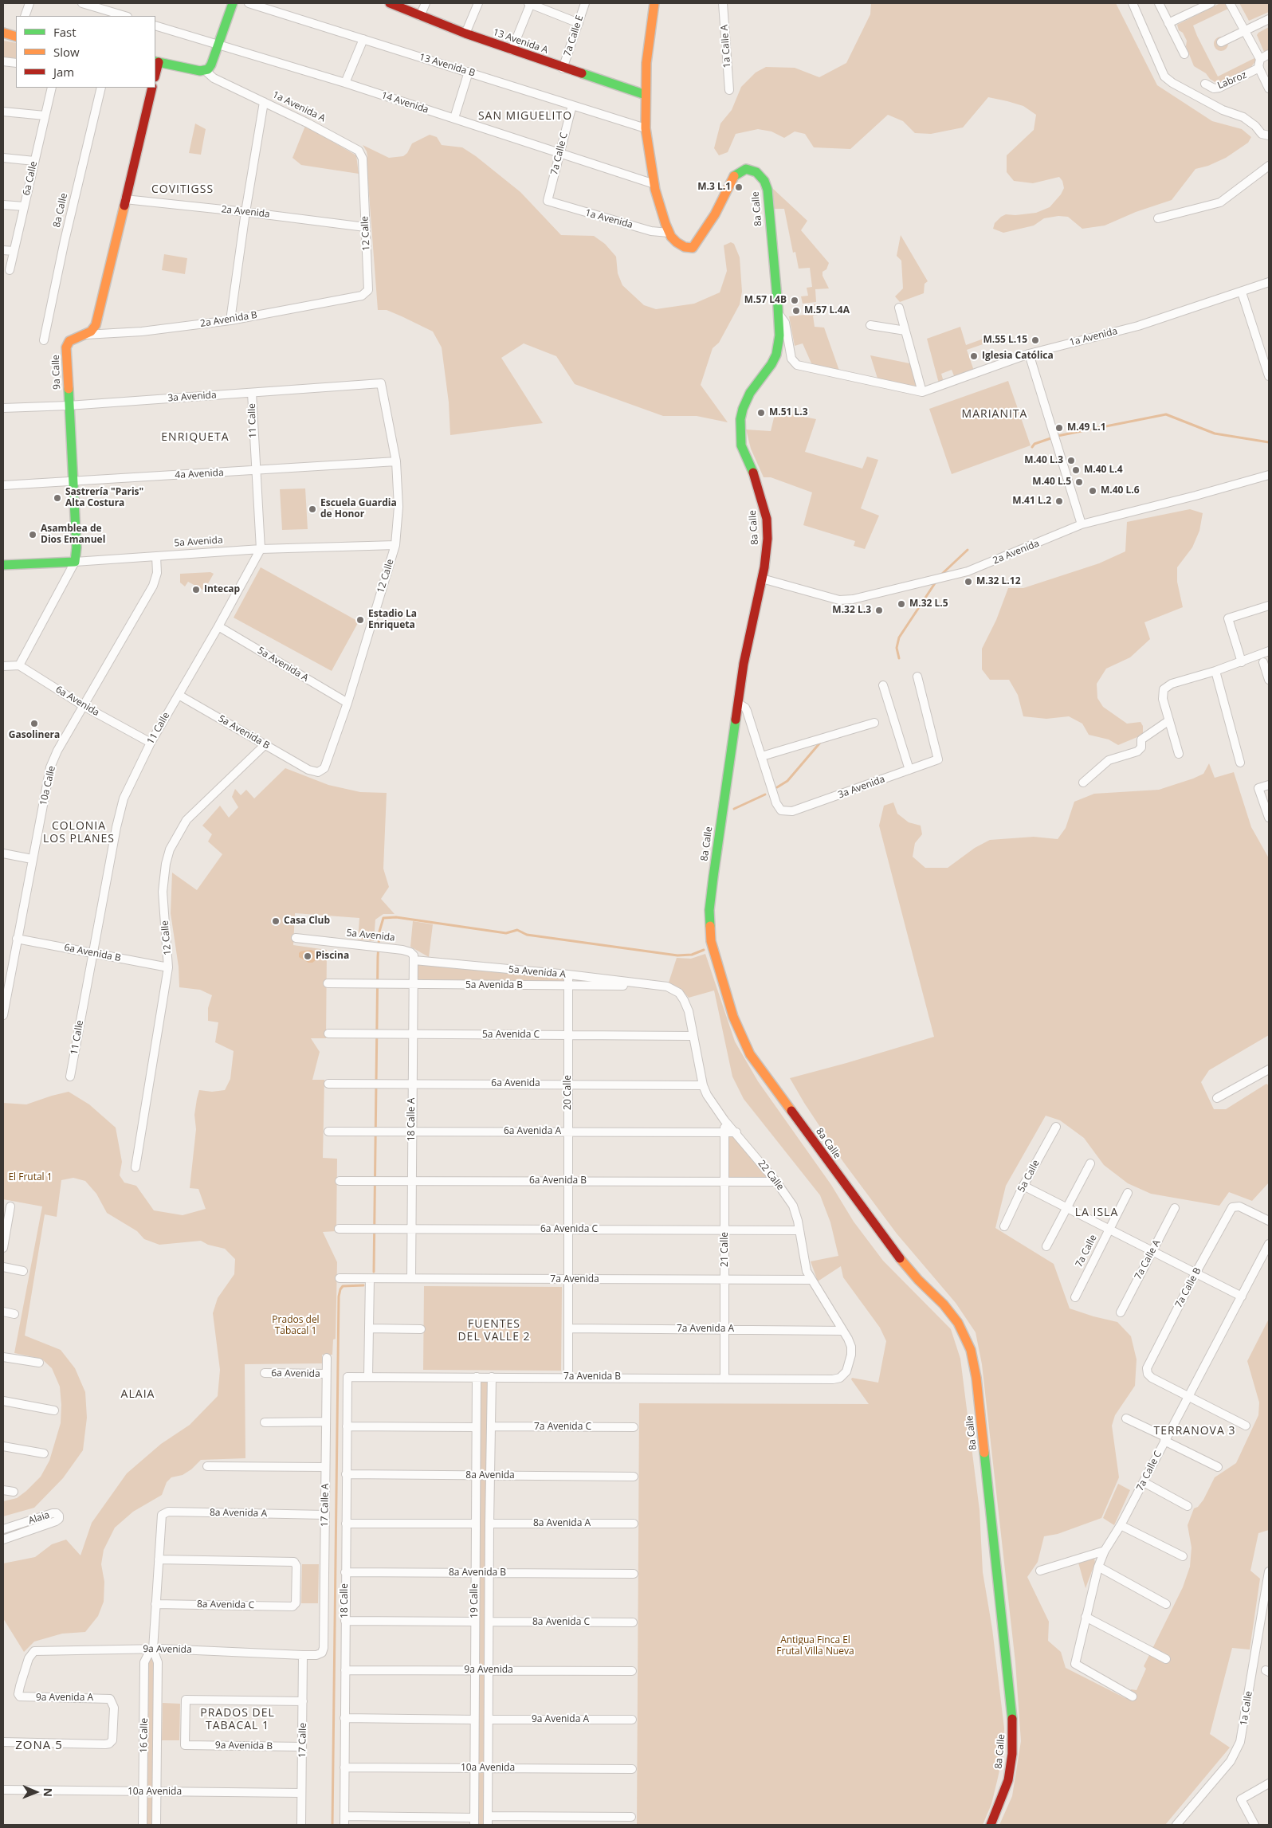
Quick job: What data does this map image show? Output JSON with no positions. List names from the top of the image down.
{
  "streets": {
    "main road": [
      "13 Avenida A",
      "1a Avenida A",
      "8a Calle",
      "9a Calle",
      "5a Avenida"
    ],
    "street": [
      "7a Calle E",
      "1a Calle A",
      "13 Avenida B",
      "Labroz",
      "14 Avenida",
      "7a Calle C",
      "6a Calle",
      "2a Avenida",
      "1a Avenida",
      "12 Calle",
      "2a Avenida B",
      "3a Avenida",
      "11 Calle",
      "4a Avenida",
      "5a Avenida A",
      "6a Avenida",
      "5a Avenida B",
      "10a Calle",
      "6a Avenida B",
      "5a Avenida C",
      "20 Calle",
      "18 Calle A",
      "6a Avenida A",
      "22 Calle",
      "5a Calle",
      "6a Avenida C",
      "21 Calle",
      "7a Calle",
      "7a Calle A",
      "7a Avenida",
      "7a Calle B",
      "7a Avenida A",
      "7a Avenida B",
      "7a Avenida C",
      "8a Avenida",
      "17 Calle A",
      "8a Avenida A",
      "Alaia",
      "8a Avenida B",
      "18 Calle",
      "19 Calle",
      "8a Avenida C",
      "9a Avenida",
      "9a Avenida A",
      "1a Calle",
      "16 Calle",
      "17 Calle",
      "9a Avenida B",
      "10a Avenida"
    ]
  },
  "crossings": [
    ["7a Calle E", "13 Avenida A"],
    ["13 Avenida A", "8a Calle"],
    ["13 Avenida B", "7a Calle C"],
    ["13 Avenida B", "8a Calle"],
    ["14 Avenida", "7a Calle C"],
    ["14 Avenida", "8a Calle"],
    ["1a Avenida A", "12 Calle"],
    ["7a Calle C", "1a Avenida"],
    ["7a Calle C", "7a Calle B"],
    ["8a Calle", "2a Avenida"],
    ["8a Calle", "1a Avenida"],
    ["2a Avenida", "12 Calle"],
    ["2a Avenida", "9a Calle"],
    ["12 Calle", "2a Avenida B"],
    ["12 Calle", "3a Avenida"],
    ["12 Calle", "4a Avenida"],
    ["12 Calle", "5a Avenida"],
    ["12 Calle", "5a Avenida A"],
    ["12 Calle", "5a Avenida B"],
    ["12 Calle", "6a Avenida B"],
    ["2a Avenida B", "9a Calle"],
    ["9a Calle", "3a Avenida"],
    ["9a Calle", "4a Avenida"],
    ["9a Calle", "5a Avenida"],
    ["9a Calle", "6a Avenida"],
    ["3a Avenida", "11 Calle"],
    ["11 Calle", "4a Avenida"],
    ["11 Calle", "5a Avenida"],
    ["11 Calle", "5a Avenida A"],
    ["11 Calle", "6a Avenida"],
    ["11 Calle", "5a Avenida B"],
    ["11 Calle", "6a Avenida B"],
    ["5a Avenida", "5a Avenida A"],
    ["5a Avenida", "10a Calle"],
    ["5a Avenida", "18 Calle A"],
    ["5a Avenida A", "5a Avenida B"],
    ["5a Avenida A", "20 Calle"],
    ["5a Avenida A", "18 Calle A"],
    ["5a Avenida A", "22 Calle"],
    ["6a Avenida", "10a Calle"],
    ["6a Avenida", "20 Calle"],
    ["6a Avenida", "18 Calle A"],
    ["6a Avenida", "22 Calle"],
    ["6a Avenida", "17 Calle A"],
    ["5a Avenida B", "20 Calle"],
    ["5a Avenida B", "18 Calle A"],
    ["5a Avenida B", "22 Calle"],
    ["10a Calle", "6a Avenida B"],
    ["6a Avenida B", "20 Calle"],
    ["6a Avenida B", "18 Calle A"],
    ["6a Avenida B", "22 Calle"],
    ["6a Avenida B", "21 Calle"],
    ["5a Avenida C", "20 Calle"],
    ["5a Avenida C", "18 Calle A"],
    ["5a Avenida C", "22 Calle"],
    ["20 Calle", "6a Avenida A"],
    ["20 Calle", "6a Avenida C"],
    ["20 Calle", "7a Avenida"],
    ["20 Calle", "7a Avenida A"],
    ["20 Calle", "7a Avenida B"],
    ["18 Calle A", "6a Avenida A"],
    ["18 Calle A", "6a Avenida C"],
    ["18 Calle A", "7a Avenida"],
    ["6a Avenida A", "22 Calle"],
    ["6a Avenida A", "21 Calle"],
    ["22 Calle", "6a Avenida C"],
    ["22 Calle", "21 Calle"],
    ["22 Calle", "7a Avenida"],
    ["22 Calle", "7a Avenida A"],
    ["22 Calle", "7a Avenida B"],
    ["6a Avenida C", "21 Calle"],
    ["21 Calle", "7a Avenida"],
    ["21 Calle", "7a Avenida A"],
    ["21 Calle", "7a Avenida B"],
    ["7a Avenida B", "18 Calle"],
    ["7a Avenida B", "19 Calle"],
    ["7a Avenida C", "19 Calle"],
    ["8a Avenida", "18 Calle"],
    ["8a Avenida", "19 Calle"],
    ["17 Calle A", "8a Avenida A"],
    ["17 Calle A", "9a Avenida"],
    ["8a Avenida A", "19 Calle"],
    ["8a Avenida A", "16 Calle"],
    ["8a Avenida B", "18 Calle"],
    ["8a Avenida B", "19 Calle"],
    ["18 Calle", "9a Avenida"],
    ["18 Calle", "10a Avenida"],
    ["19 Calle", "8a Avenida C"],
    ["19 Calle", "9a Avenida"],
    ["19 Calle", "9a Avenida A"],
    ["19 Calle", "10a Avenida"],
    ["8a Avenida C", "16 Calle"],
    ["9a Avenida", "9a Avenida A"],
    ["9a Avenida", "16 Calle"],
    ["9a Avenida", "17 Calle"],
    ["16 Calle", "10a Avenida"],
    ["17 Calle", "9a Avenida B"],
    ["17 Calle", "10a Avenida"]
  ],
  "districts": [
    "SAN MIGUELITO",
    "COVITIGSS",
    "MARIANITA",
    "ENRIQUETA",
    "COLONIA LOS PLANES",
    "LA ISLA",
    "FUENTES DEL VALLE 2",
    "ALAIA",
    "TERRANOVA 3",
    "PRADOS DEL TABACAL 1",
    "ZONA 5"
  ],
  "parks": ["El Frutal 1", "Prados del Tabacal 1", "Antigua Finca El Frutal Villa Nueva"],
  "places": [
    "M.3 L.1",
    "M.57 L4B",
    "M.57 L.4A",
    "M.55 L.15",
    "Iglesia Católica",
    "M.51 L.3",
    "M.49 L.1",
    "M.40 L.3",
    "M.40 L.4",
    "M.40 L.5",
    "M.40 L.6",
    "Sastrería \"Paris\" Alta Costura",
    "M.41 L.2",
    "Escuela Guardia de Honor",
    "Asamblea de Dios Emanuel",
    "M.32 L.12",
    "Intecap",
    "M.32 L.5",
    "M.32 L.3",
    "Estadio La Enriqueta",
    "Gasolinera",
    "Casa Club",
    "Piscina"
  ],
  "legend": ["Fast", "Slow", "Jam"],
  "north": "right"
}
